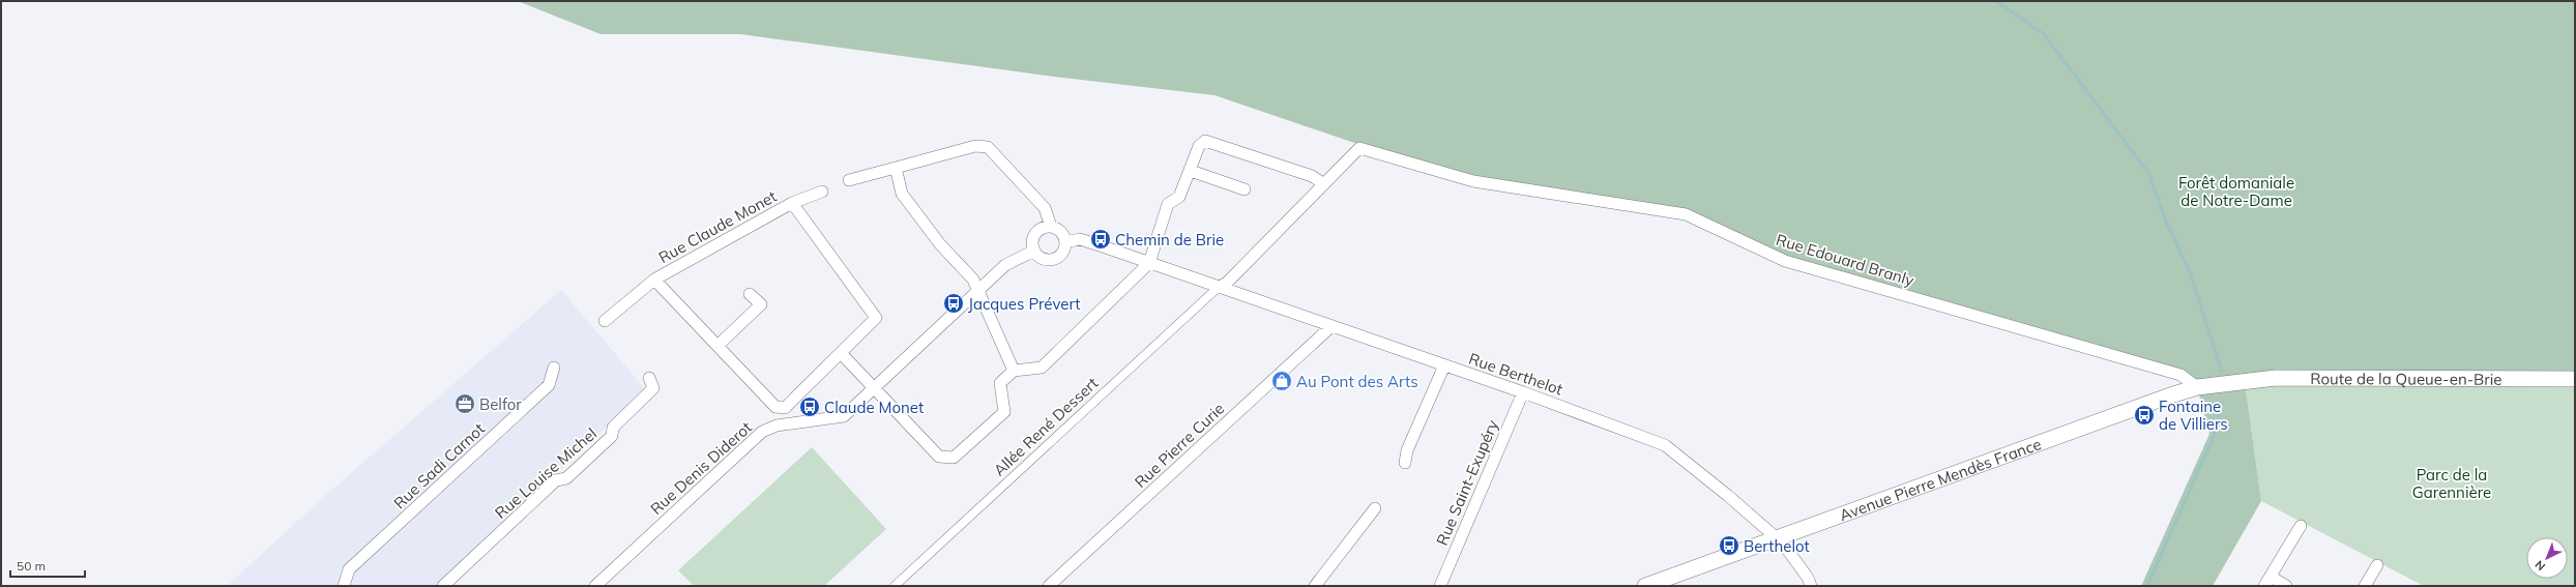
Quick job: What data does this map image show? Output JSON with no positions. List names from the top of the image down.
{
  "streets": {
    "main road": ["Route de la Queue-en-Brie", "Avenue Pierre Mendès France"],
    "street": [
      "Rue Claude Monet",
      "Rue Edouard Branly",
      "Rue Berthelot",
      "Allée René Dessert",
      "Rue Pierre Curie",
      "Rue Sadi Carnot",
      "Rue Denis Diderot",
      "Rue Louise Michel",
      "Rue Saint-Exupéry"
    ]
  },
  "crossings": [
    ["Rue Edouard Branly", "Avenue Pierre Mendès France"],
    ["Rue Berthelot", "Allée René Dessert"],
    ["Rue Berthelot", "Rue Pierre Curie"],
    ["Rue Berthelot", "Avenue Pierre Mendès France"],
    ["Rue Berthelot", "Rue Saint-Exupéry"],
    ["Route de la Queue-en-Brie", "Avenue Pierre Mendès France"]
  ],
  "parks": ["Forêt domaniale de Notre-Dame", "Parc de la Garennière"],
  "places": {
    "bus stop": [
      "Chemin de Brie",
      "Jacques Prévert",
      "Claude Monet",
      "Fontaine de Villiers",
      "Berthelot"
    ],
    "shop": ["Au Pont des Arts"],
    "office": ["Belfor"]
  },
  "scale_bar": "50 m",
  "north": "bottom left"
}
